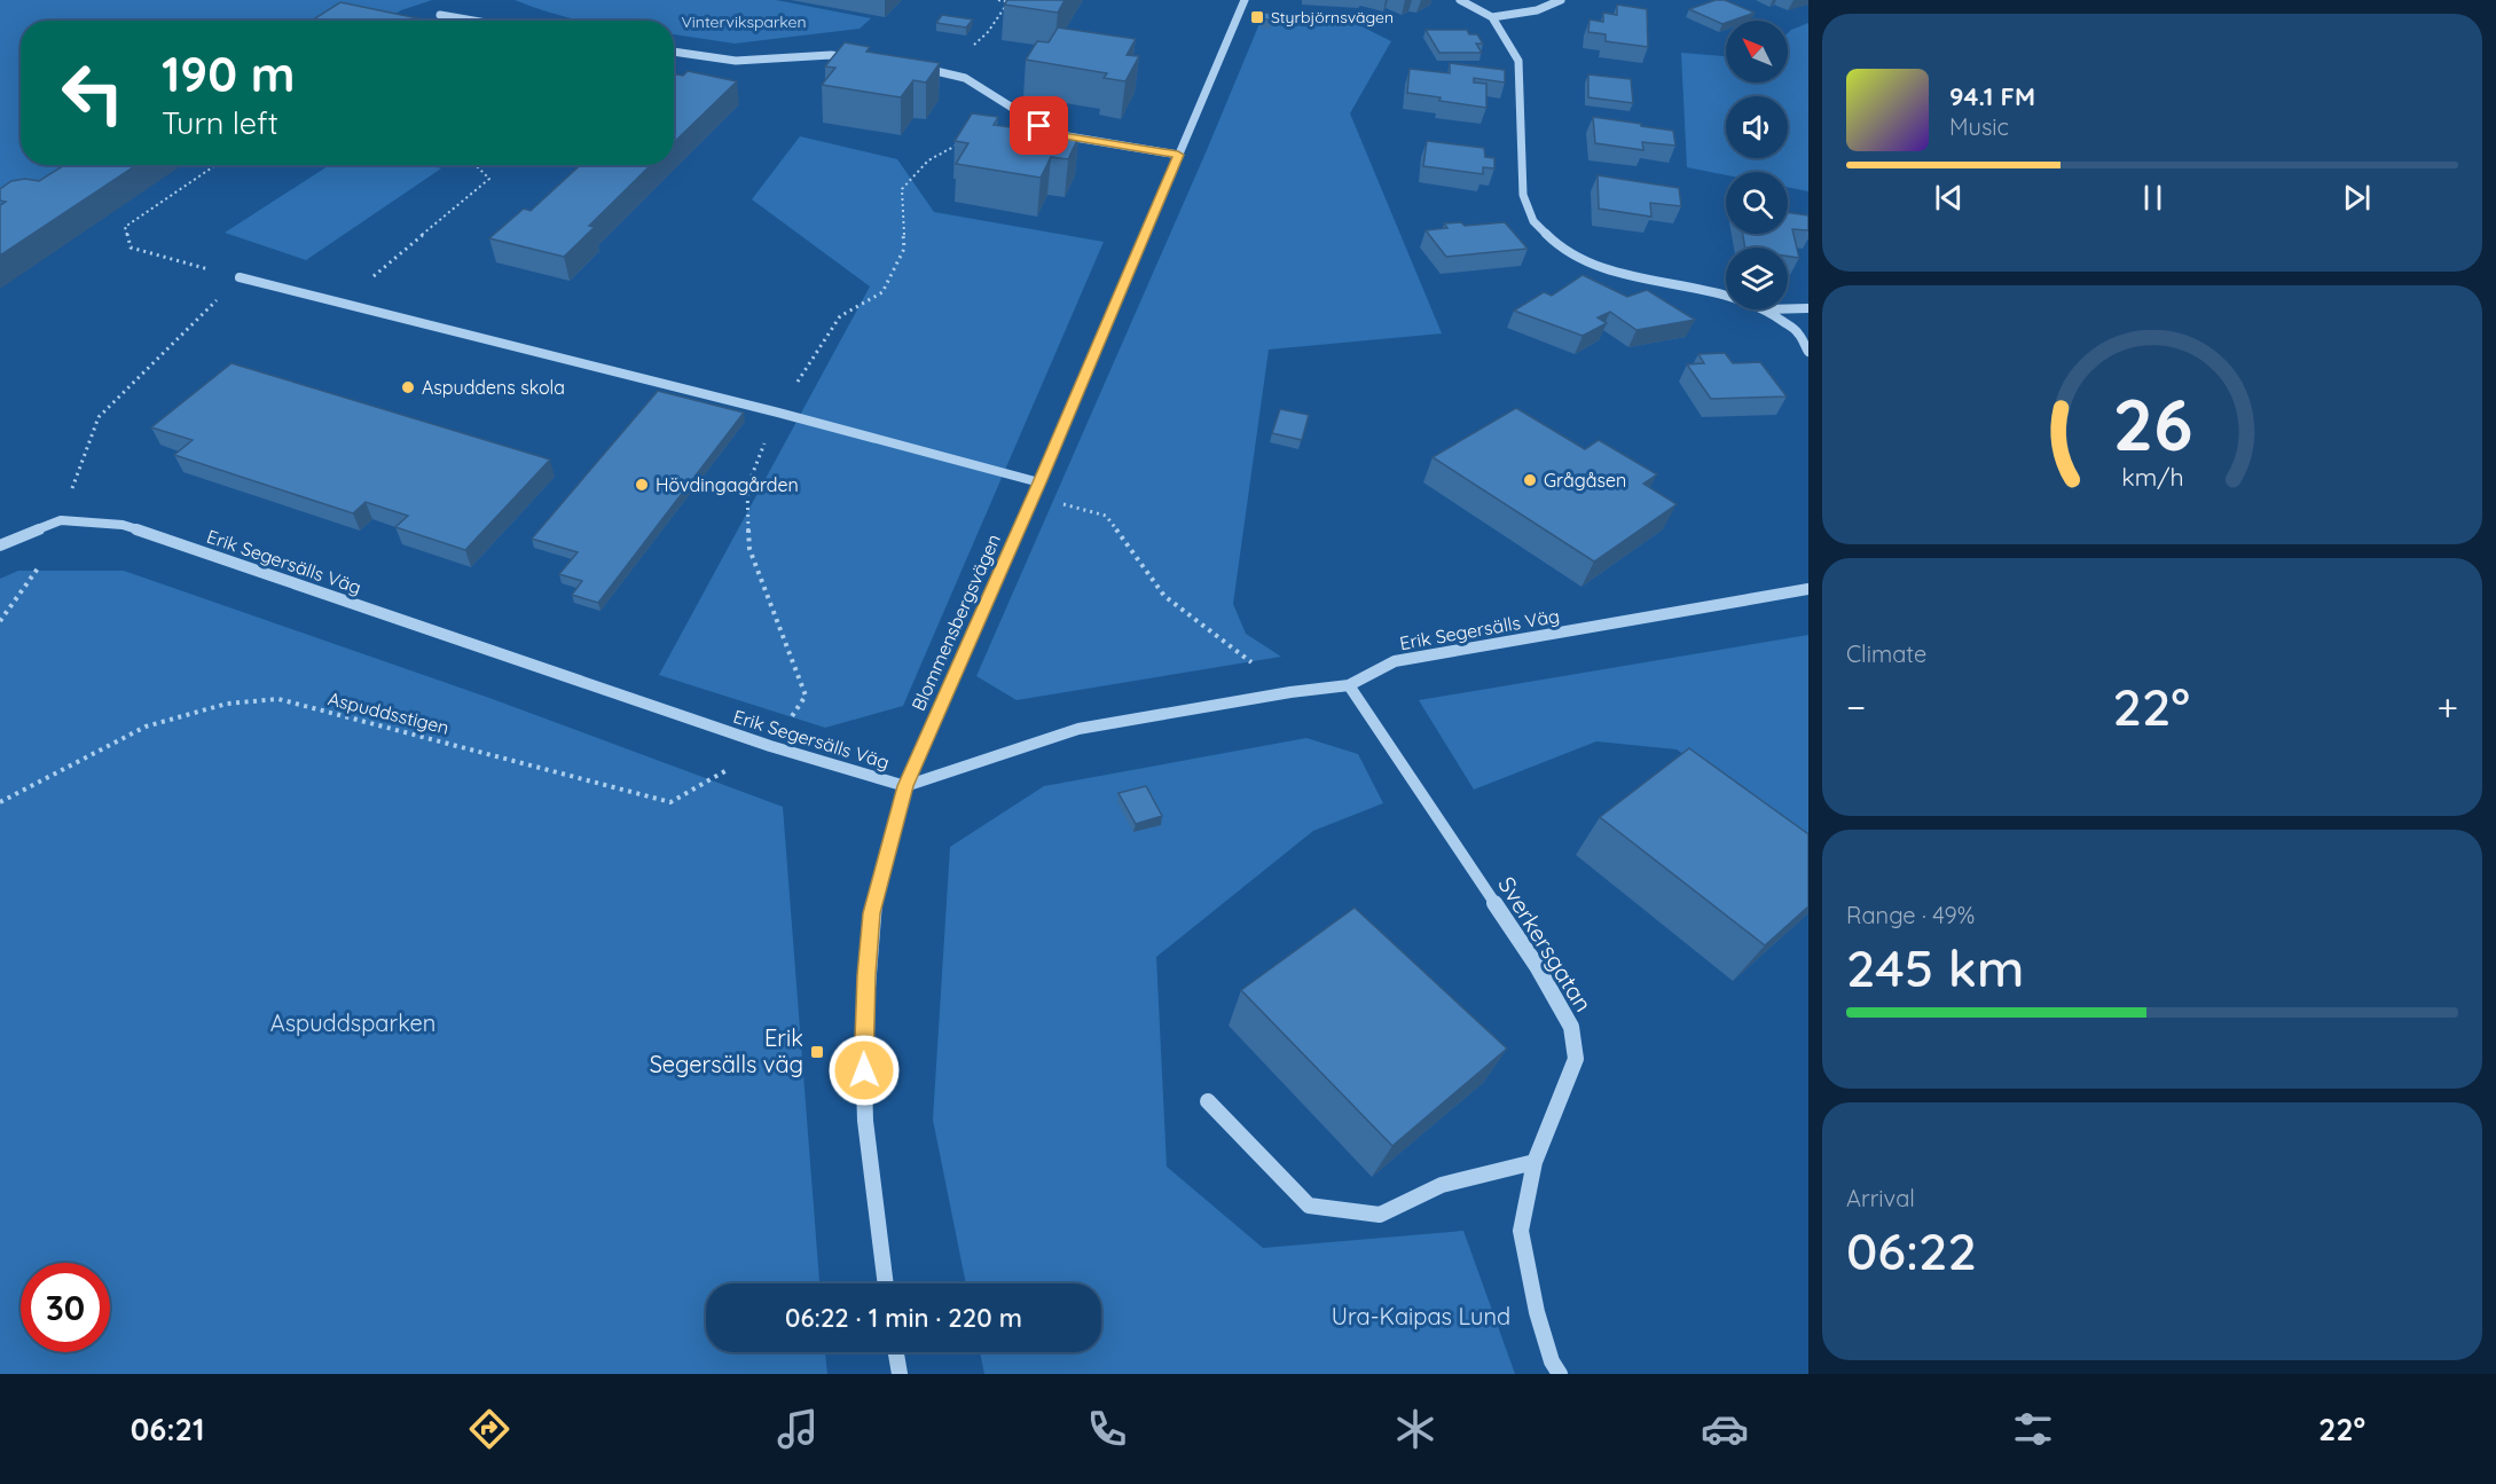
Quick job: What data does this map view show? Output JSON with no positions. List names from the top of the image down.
{
  "streets": {
    "street": ["Erik Segersälls Väg", "Blommensbergsvägen", "Sverkersgatan"],
    "path": ["Aspuddsstigen"]
  },
  "crossings": [
    ["Erik Segersälls Väg", "Blommensbergsvägen"],
    ["Erik Segersälls Väg", "Aspuddsstigen"],
    ["Erik Segersälls Väg", "Sverkersgatan"]
  ],
  "parks": ["Vinterviksparken", "Aspuddsparken", "Ura-Kaipas Lund"],
  "places": {
    "transit": ["Styrbjörnsvägen", "Erik Segersälls väg"],
    "other": ["Aspuddens skola", "Grågåsen", "Hövdingagården"]
  },
  "north": "top left",
  "page": {
    "turn": ["190 m", "Turn left"],
    "song": ["94.1 FM", "Music"],
    "tile": [
      "Climate",
      ["Range · 49%", "245 km"],
      ["Arrival", "06:22"]
    ],
    "heat": ["−", "22°", "+"],
    "limit": "30",
    "trip": "06:22 · 1 min · 220 m",
    "tabs": ["06:21", "22°"],
    "gauge": ["26", "km/h"]
  }
}
